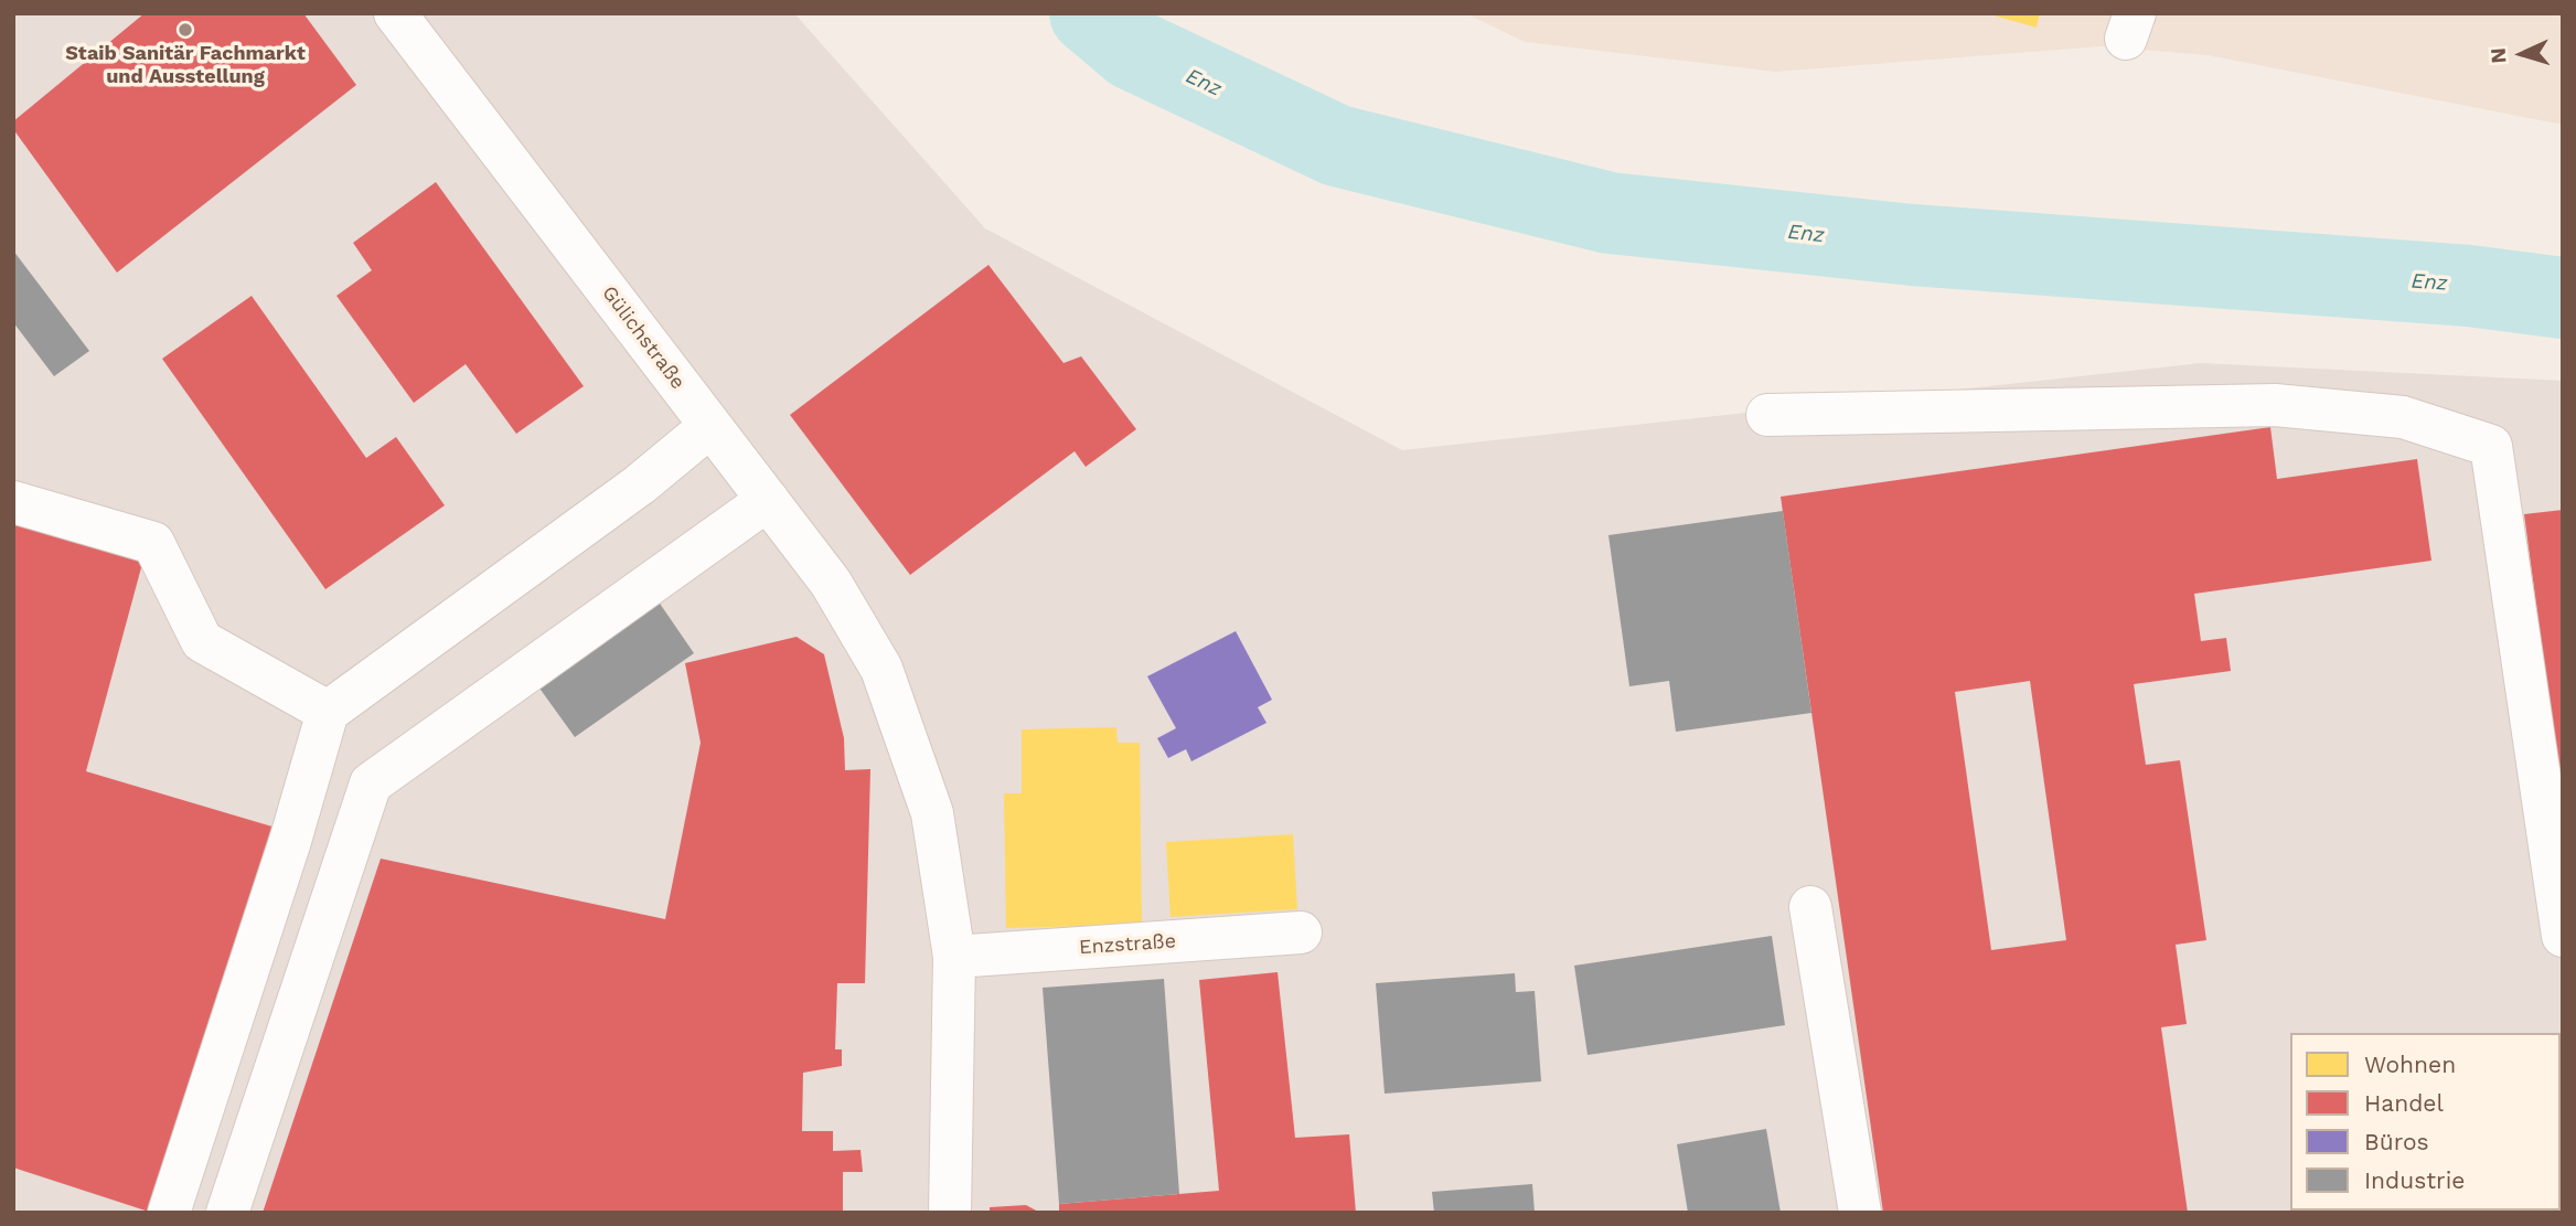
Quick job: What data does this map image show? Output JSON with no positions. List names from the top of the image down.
{
  "streets": {
    "street": ["Gülichstraße", "Enzstraße"]
  },
  "crossings": [
    ["Gülichstraße", "Enzstraße"]
  ],
  "water": ["Enz"],
  "places": ["Staib Sanitär Fachmarkt und Ausstellung"],
  "legend": [
    "Wohnen",
    "Handel",
    "Büros",
    "Industrie"
  ],
  "north": "left"
}
